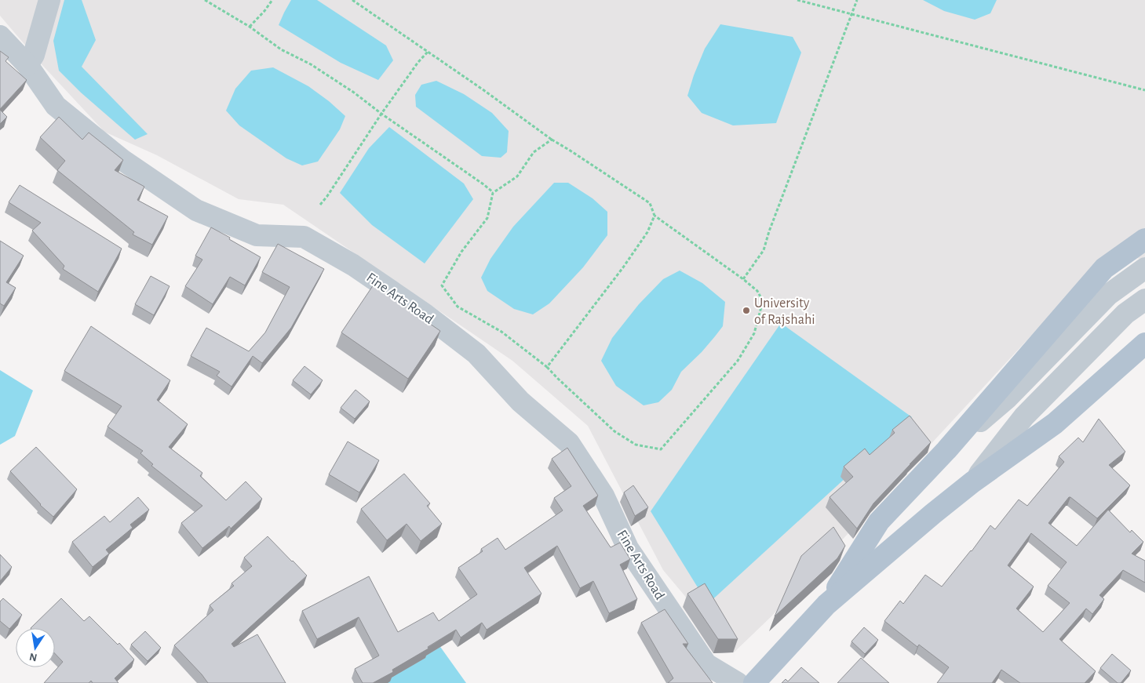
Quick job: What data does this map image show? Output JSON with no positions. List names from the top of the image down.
{
  "streets": {
    "street": ["Fine Arts Road"]
  },
  "places": ["University of Rajshahi"],
  "north": "bottom"
}
